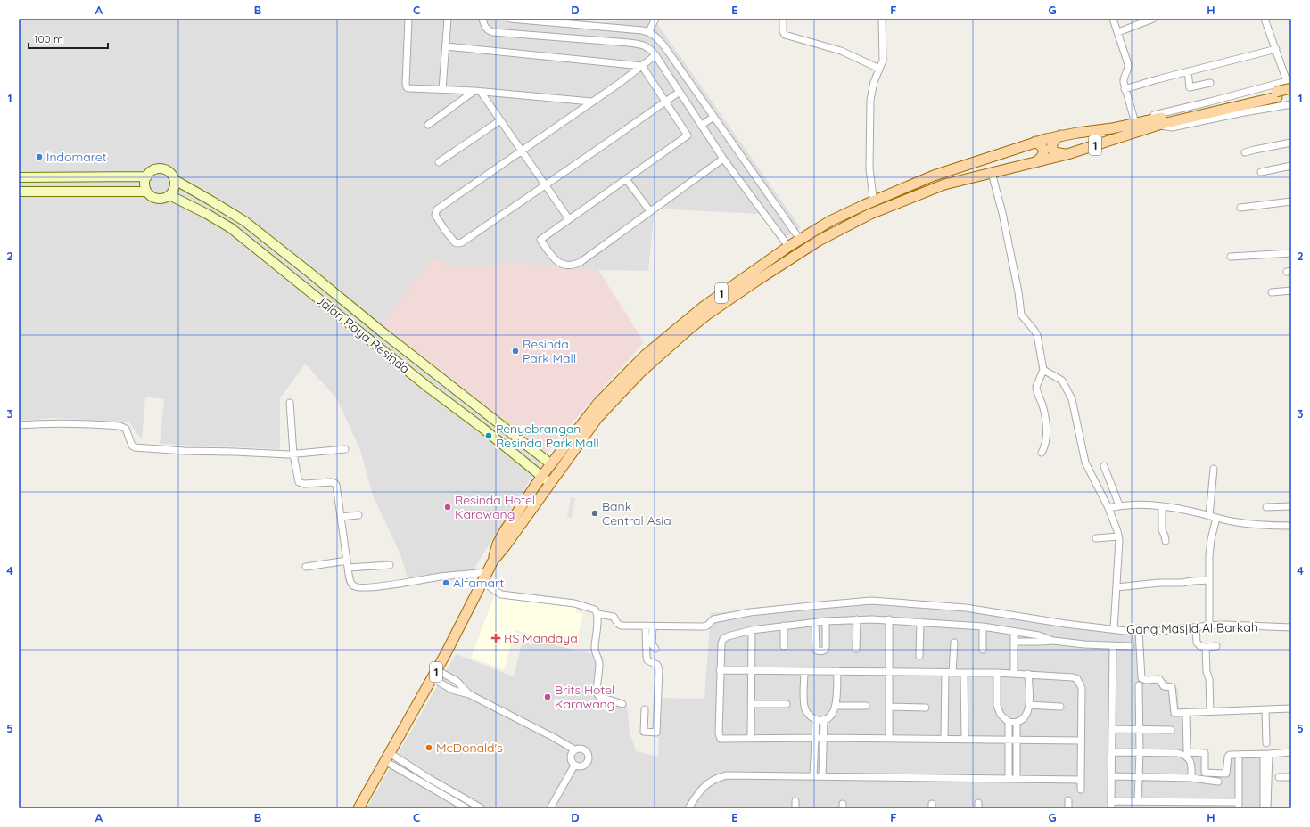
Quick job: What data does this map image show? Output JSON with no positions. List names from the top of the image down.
{
  "streets": {
    "main road": ["1"],
    "street": ["Jalan Raya Resinda", "Gang Masjid Al Barkah"]
  },
  "crossings": [
    ["1", "Jalan Raya Resinda"],
    ["1", "Gang Masjid Al Barkah"]
  ],
  "places": {
    "other": [
      "Indomaret",
      "Resinda Park Mall",
      "Penyebrangan Resinda Park Mall",
      "Resinda Hotel Karawang",
      "Bank Central Asia",
      "Alfamart",
      "Brits Hotel Karawang",
      "McDonald's"
    ],
    "health": ["RS Mandaya"]
  },
  "scale_bar": "100 m",
  "grid": {
    "columns": [
      "A",
      "B",
      "C",
      "D",
      "E",
      "F",
      "G",
      "H"
    ],
    "rows": [
      "1",
      "2",
      "3",
      "4",
      "5"
    ]
  }
}
